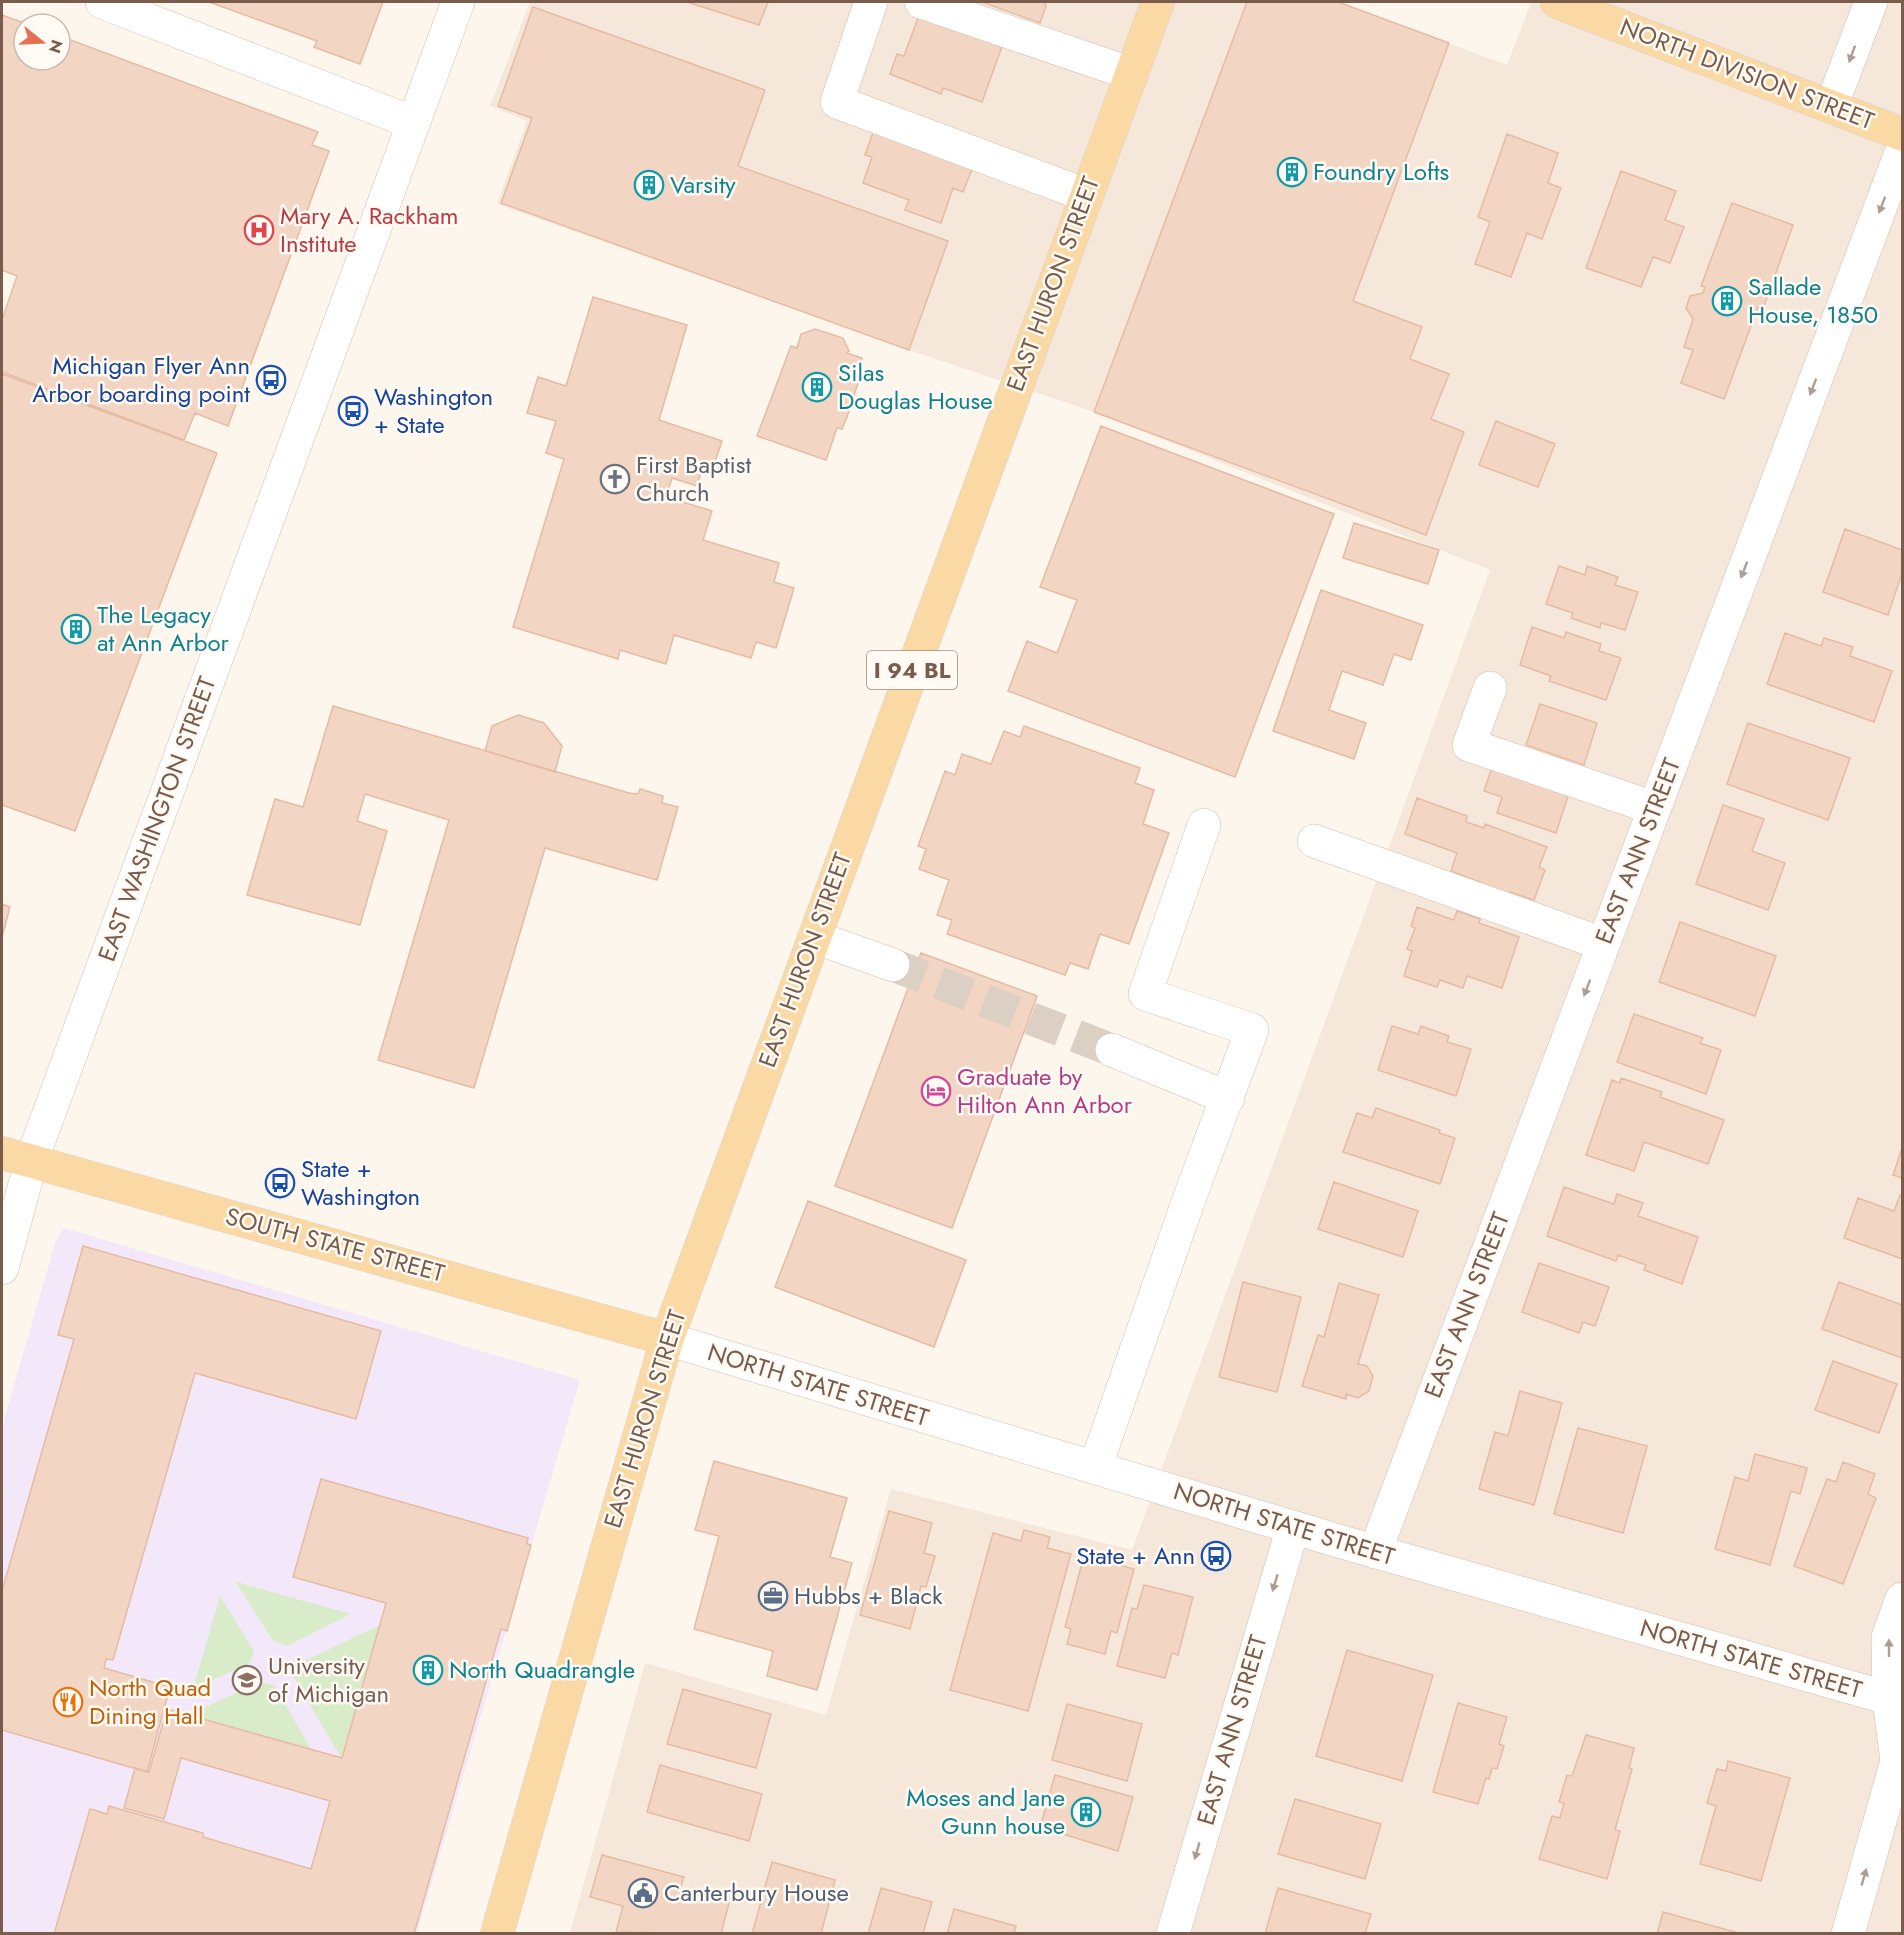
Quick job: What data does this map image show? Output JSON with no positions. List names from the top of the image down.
{
  "streets": {
    "main road": [
      "NORTH DIVISION STREET",
      "EAST HURON STREET",
      "I 94 BL",
      "SOUTH STATE STREET"
    ],
    "street": ["EAST WASHINGTON STREET", "EAST ANN STREET", "NORTH STATE STREET"]
  },
  "crossings": [
    ["EAST HURON STREET", "SOUTH STATE STREET"],
    ["EAST HURON STREET", "NORTH STATE STREET"],
    ["EAST WASHINGTON STREET", "SOUTH STATE STREET"],
    ["EAST ANN STREET", "NORTH STATE STREET"],
    ["SOUTH STATE STREET", "NORTH STATE STREET"]
  ],
  "one_way": ["EAST ANN STREET"],
  "places": {
    "building": [
      "Foundry Lofts",
      "Varsity",
      "Sallade House, 1850",
      "Silas Douglas House",
      "The Legacy at Ann Arbor",
      "North Quadrangle",
      "Moses and Jane Gunn house"
    ],
    "hospital": ["Mary A. Rackham Institute"],
    "bus stop": [
      "Michigan Flyer Ann Arbor boarding point",
      "Washington + State",
      "State + Washington",
      "State + Ann"
    ],
    "church": ["First Baptist Church"],
    "hotel": ["Graduate by Hilton Ann Arbor"],
    "office": ["Hubbs + Black"],
    "school or university": ["University of Michigan"],
    "restaurant": ["North Quad Dining Hall"],
    "public building": ["Canterbury House"]
  },
  "north": "right"
}
